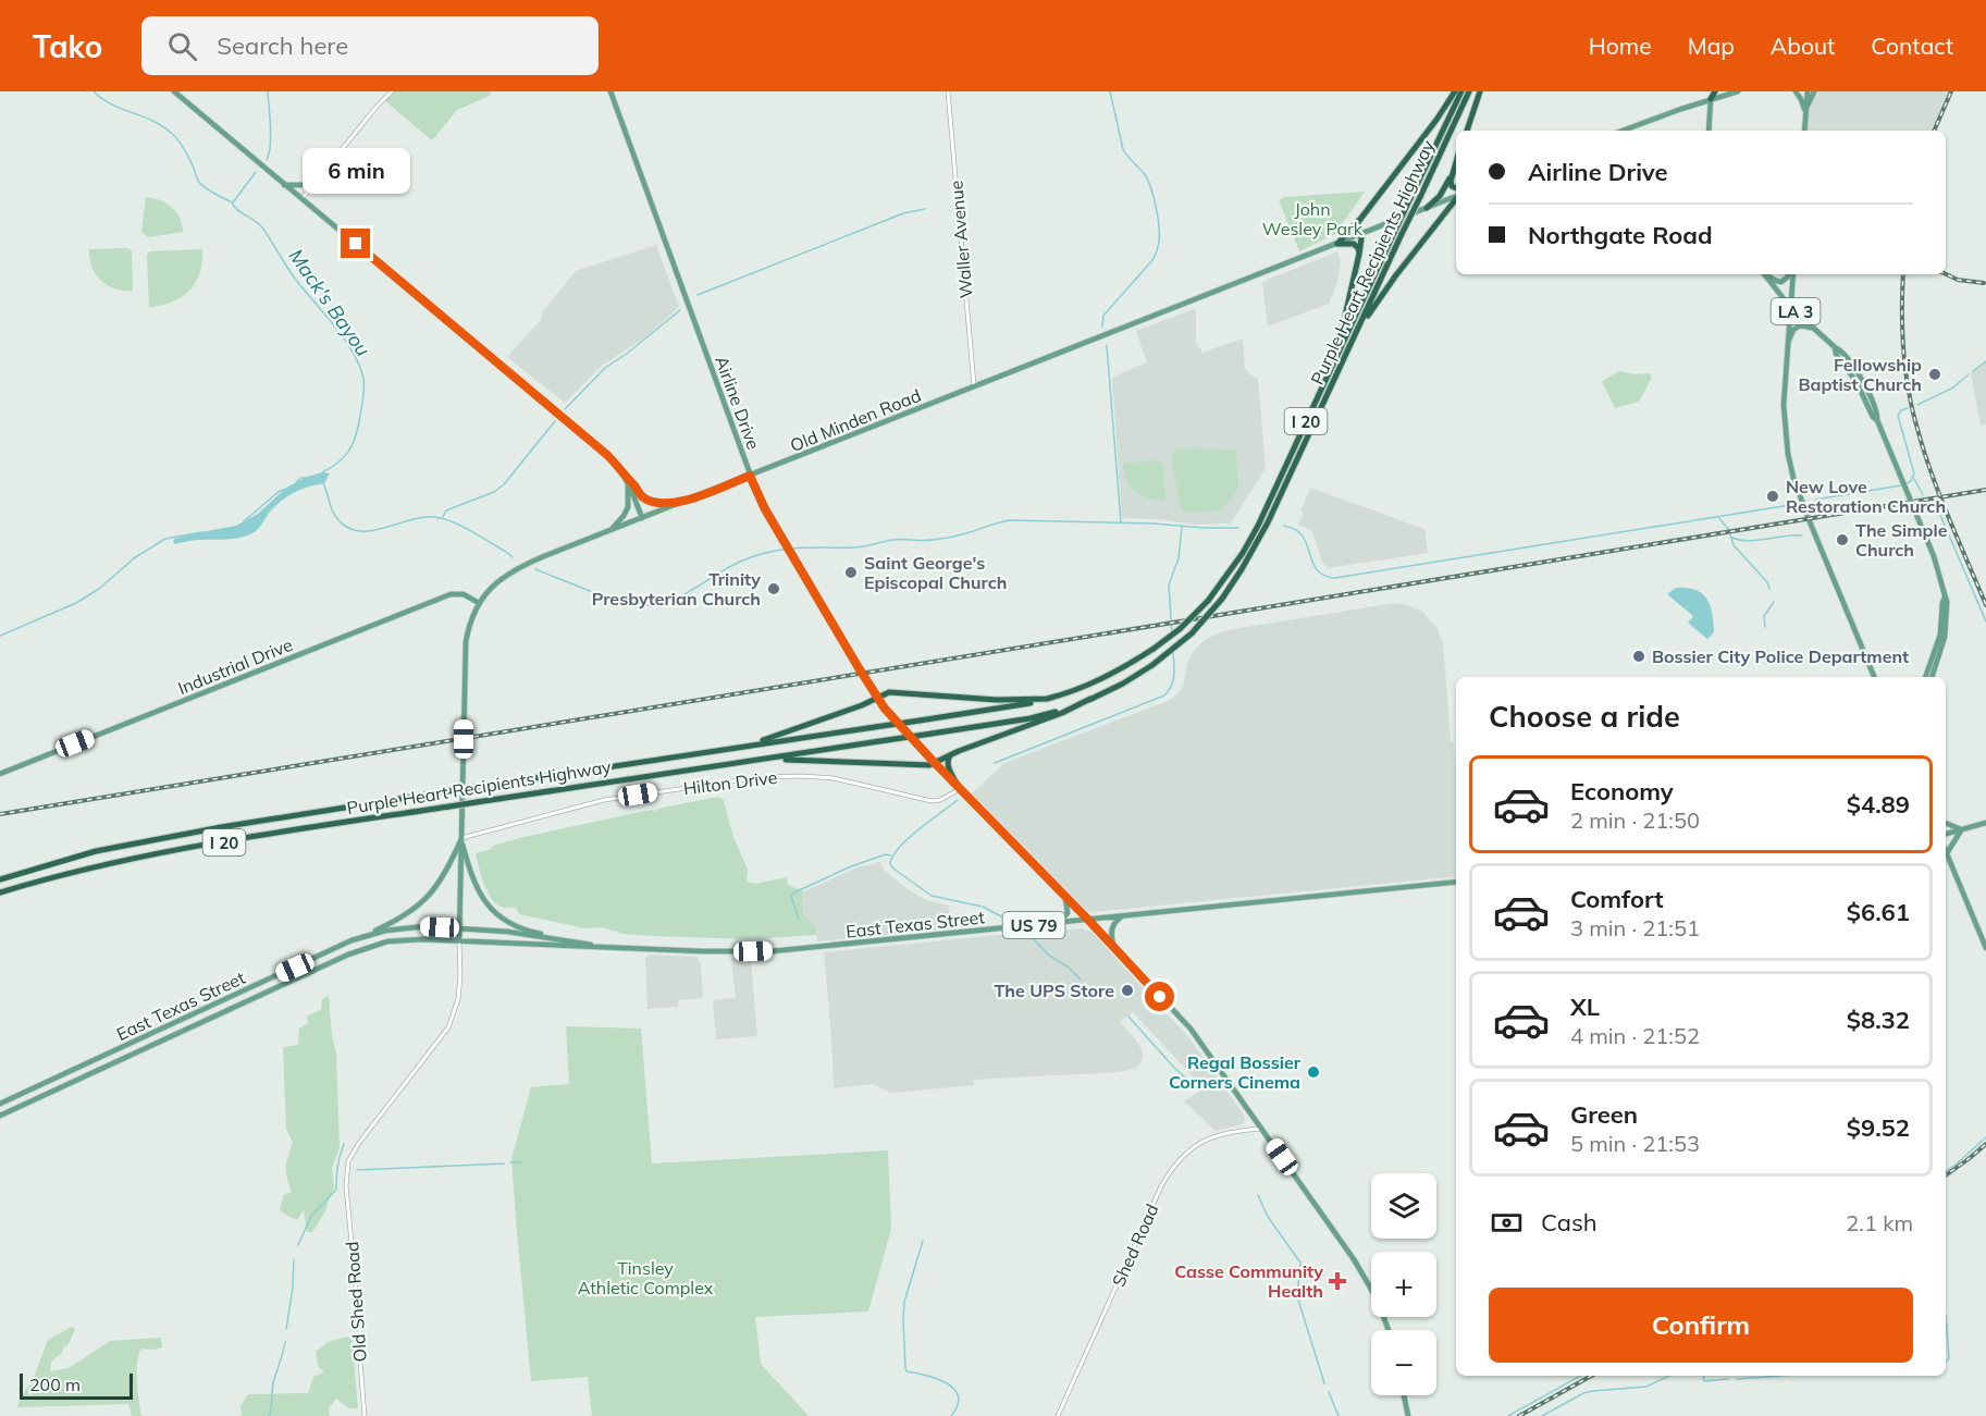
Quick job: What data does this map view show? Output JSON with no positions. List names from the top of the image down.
{
  "streets": {
    "highway": ["Purple Heart Recipients Highway", "I 20"],
    "main road": [
      "LA 3",
      "Airline Drive",
      "Old Minden Road",
      "Industrial Drive",
      "East Texas Street",
      "US 79"
    ],
    "street": [
      "Waller Avenue",
      "Hilton Drive",
      "Shed Road",
      "Old Shed Road"
    ]
  },
  "crossings": [
    ["Waller Avenue", "Old Minden Road"],
    ["Airline Drive", "Old Minden Road"],
    ["Airline Drive", "Hilton Drive"],
    ["Airline Drive", "East Texas Street"],
    ["Airline Drive", "Shed Road"],
    ["Old Minden Road", "Industrial Drive"],
    ["Old Minden Road", "Hilton Drive"],
    ["Old Minden Road", "East Texas Street"],
    ["Old Minden Road", "Old Shed Road"],
    ["East Texas Street", "Old Shed Road"]
  ],
  "water": ["Mack's Bayou"],
  "parks": ["John Wesley Park", "Tinsley Athletic Complex"],
  "places": {
    "other": [
      "Fellowship Baptist Church",
      "New Love Restoration Church",
      "The Simple Church",
      "Saint George's Episcopal Church",
      "Trinity Presbyterian Church",
      "Bossier City Police Department",
      "The UPS Store",
      "Regal Bossier Corners Cinema"
    ],
    "health": ["Casse Community Health"]
  },
  "scale_bar": "200 m",
  "page": {
    "header": "Tako",
    "search": "Search here",
    "nav": [
      "Home",
      "Map",
      "About",
      "Contact"
    ],
    "banner": ["Airline Drive", "Northgate Road"],
    "bubble": "6 min",
    "heading": "Choose a ride",
    "list": [
      {
        "name": "Economy",
        "note": "2 min · 21:50",
        "value": "$4.89"
      },
      {
        "name": "Comfort",
        "note": "3 min · 21:51",
        "value": "$6.61"
      },
      {
        "name": "XL",
        "note": "4 min · 21:52",
        "value": "$8.32"
      },
      {
        "name": "Green",
        "note": "5 min · 21:53",
        "value": "$9.52"
      }
    ],
    "map_buttons": ["+", "−"],
    "pay": ["Cash", "2.1 km"],
    "buttons": "Confirm",
    "scale": "200 m"
  }
}
